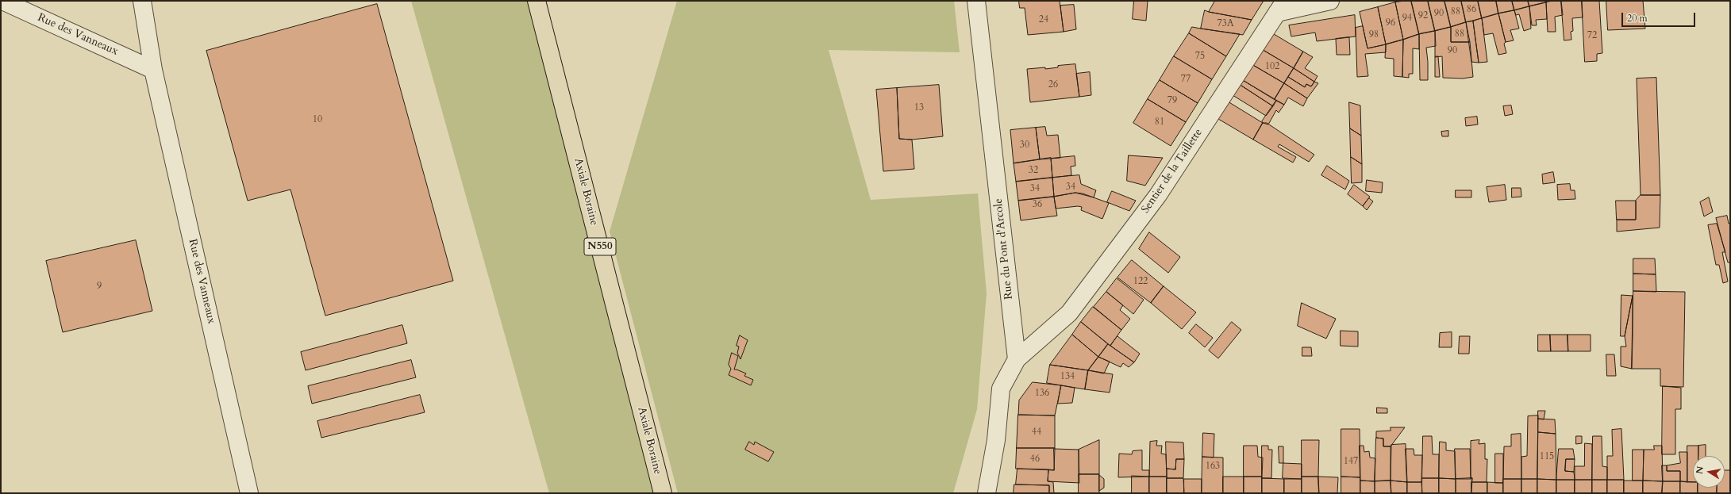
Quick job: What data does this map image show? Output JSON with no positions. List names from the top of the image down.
{
  "streets": {
    "main road": ["Axiale Boraine", "N550"],
    "street": ["Rue des Vanneaux", "Sentier de la Taillette", "Rue du Pont d'Arcole"]
  },
  "crossings": [
    ["Sentier de la Taillette", "Rue du Pont d'Arcole"]
  ],
  "house_numbers": [
    "86",
    "88",
    "90",
    "92",
    "94",
    "24",
    "96",
    "73A",
    "88",
    "98",
    "72",
    "90",
    "75",
    "102",
    "77",
    "26",
    "79",
    "13",
    "10",
    "81",
    "30",
    "32",
    "34",
    "34",
    "36",
    "122",
    "9",
    "134",
    "136",
    "44",
    "115",
    "46",
    "147",
    "163"
  ],
  "scale_bar": "20 m",
  "north": "left"
}
